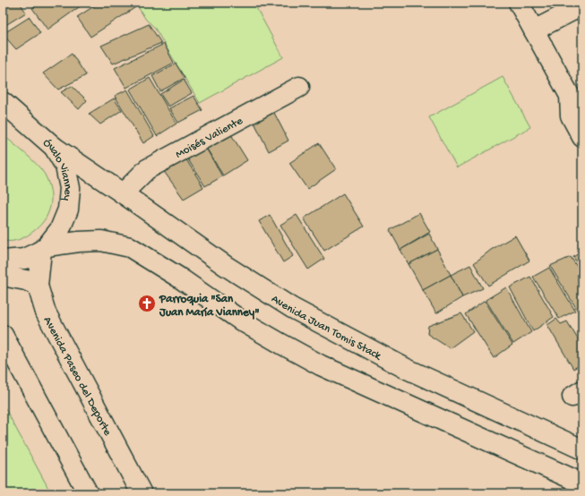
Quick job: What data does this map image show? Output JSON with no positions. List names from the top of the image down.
{
  "streets": {
    "main road": [
      "Moisés Valiente",
      "Óvalo Vianney",
      "Avenida Juan Tomis Stack",
      "Avenida Paseo del Deporte"
    ]
  },
  "crossings": [
    ["Moisés Valiente", "Avenida Juan Tomis Stack"],
    ["Óvalo Vianney", "Avenida Juan Tomis Stack"],
    ["Óvalo Vianney", "Avenida Paseo del Deporte"]
  ],
  "places": {
    "church": ["Parroquia \"San Juan María Vianney\""]
  }
}
